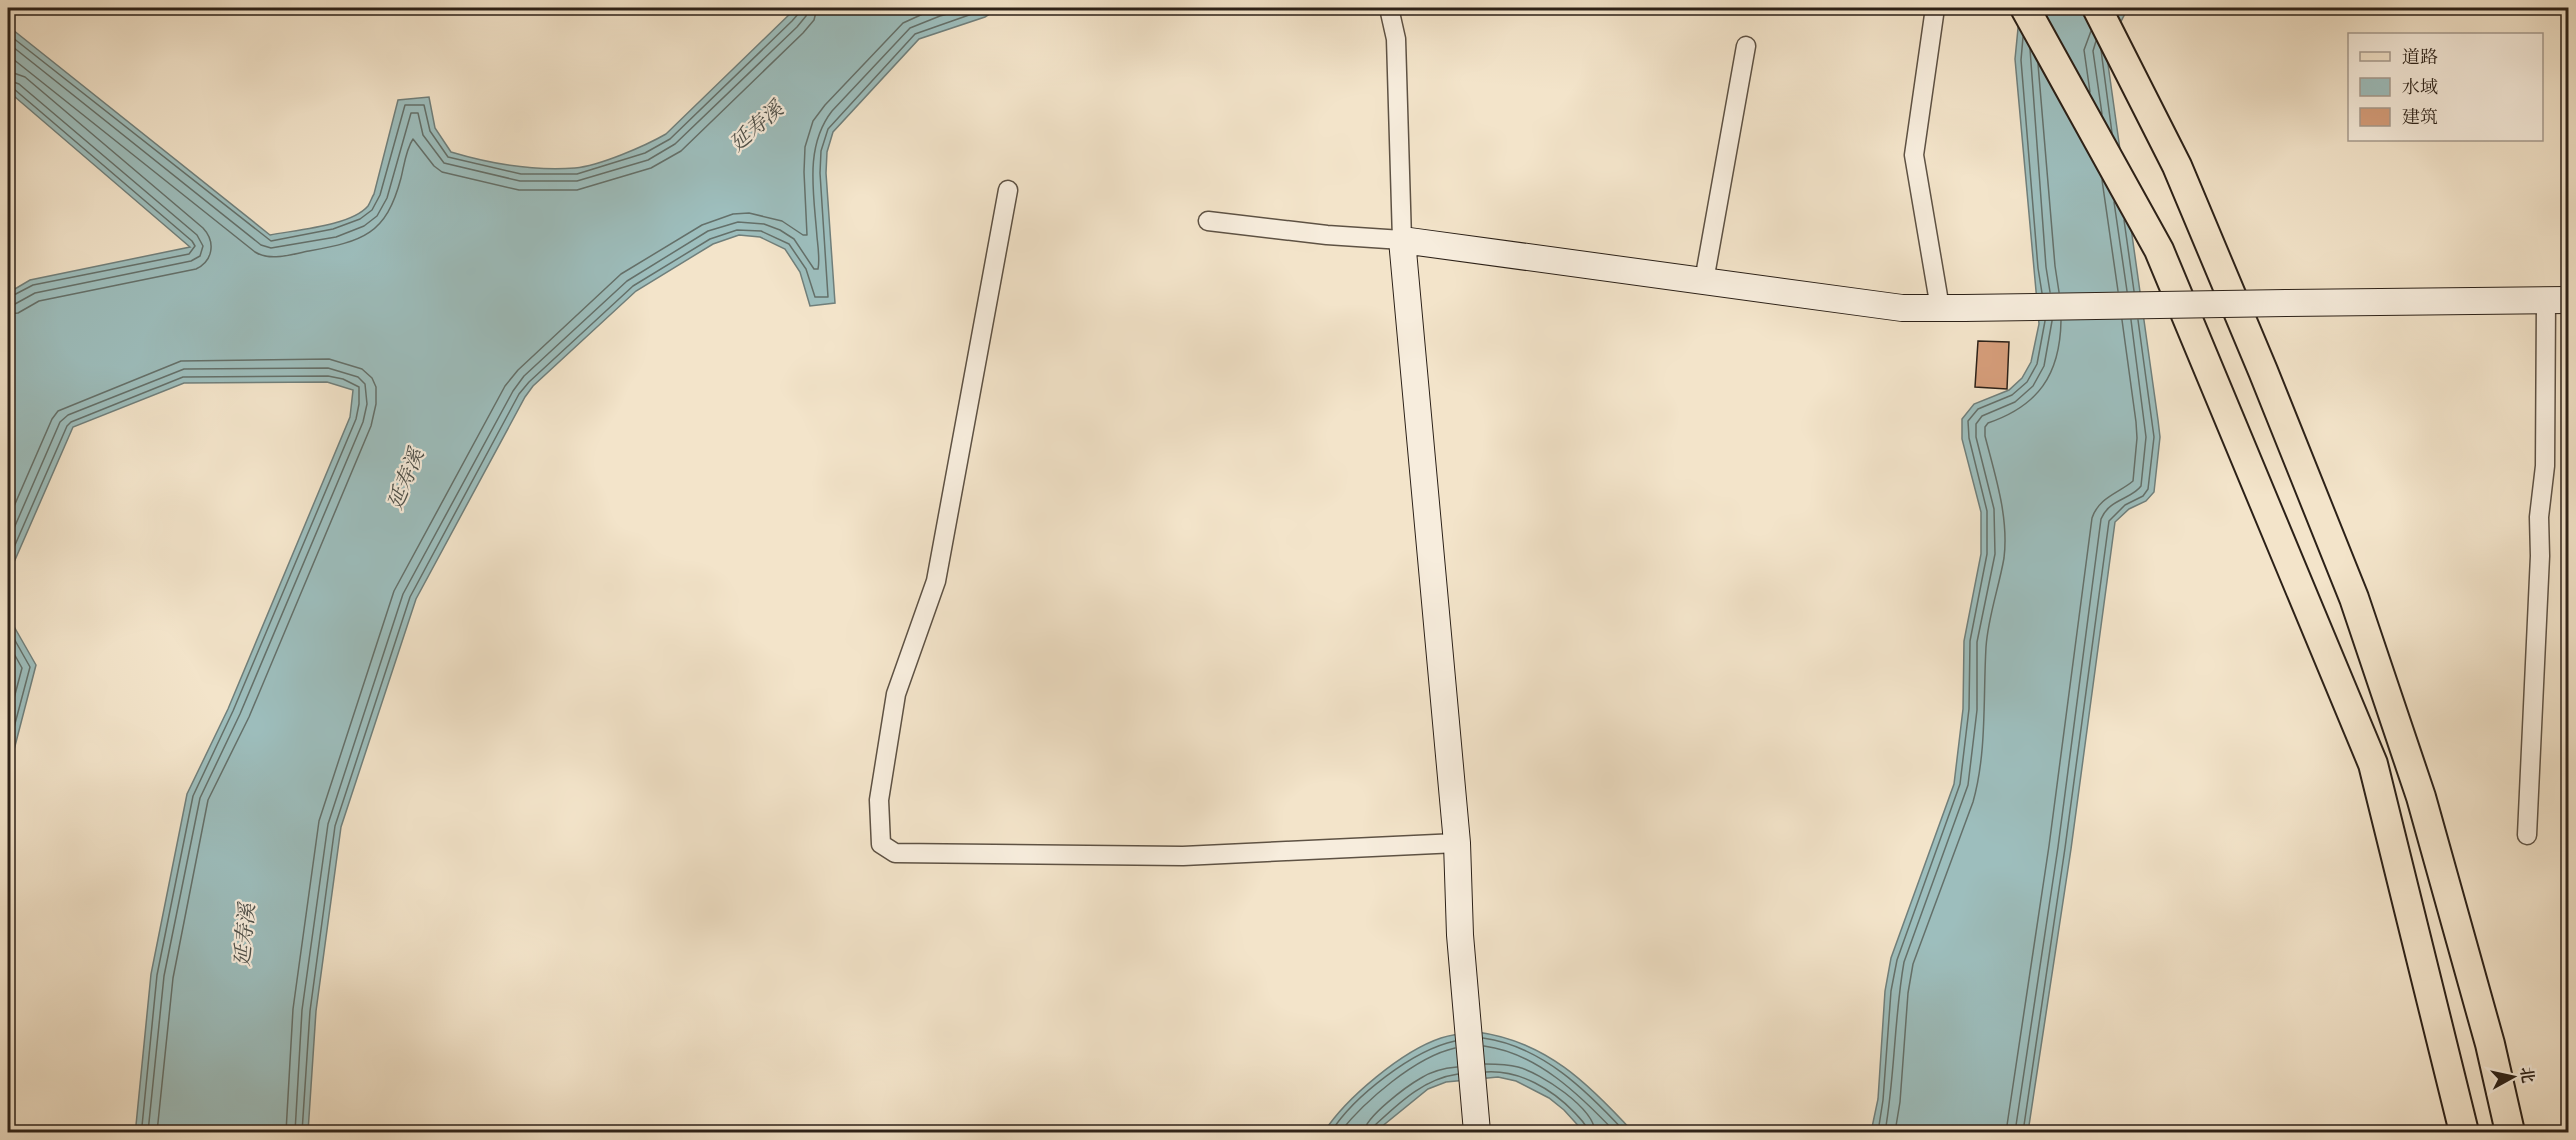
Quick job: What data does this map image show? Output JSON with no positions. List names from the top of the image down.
{
  "water": ["延寿溪"],
  "legend": ["道路", "水域", "建筑"],
  "north": "right"
}
